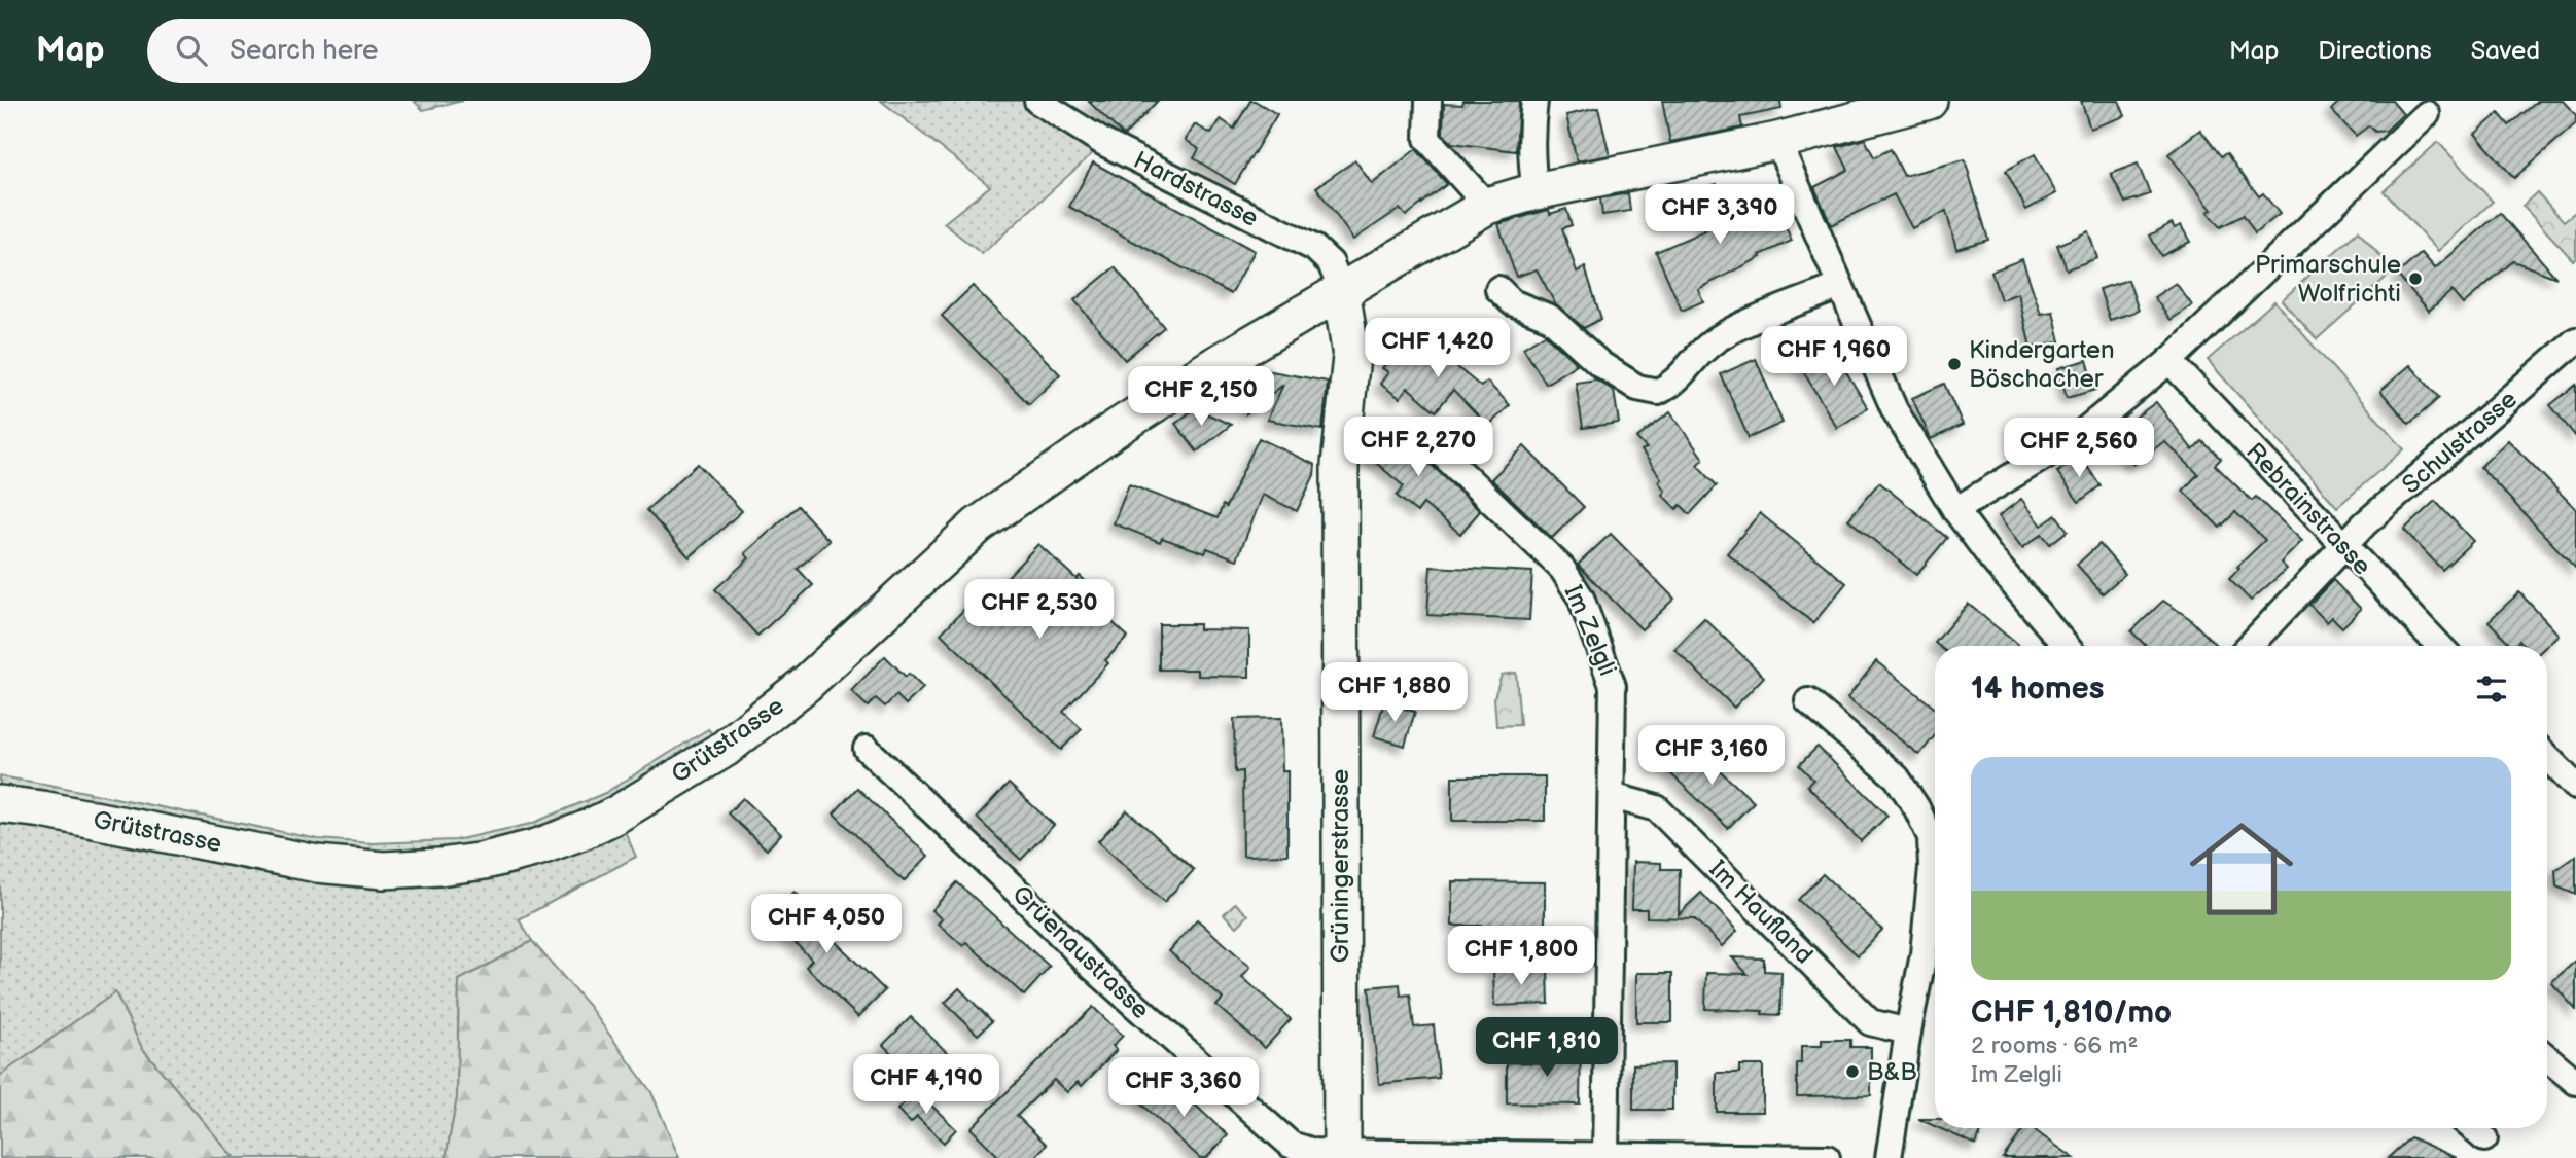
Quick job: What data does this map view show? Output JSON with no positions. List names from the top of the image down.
{
  "streets": {
    "main road": ["Grütstrasse", "Grüningerstrasse"],
    "street": [
      "Hardstrasse",
      "Schulstrasse",
      "Rebrainstrasse",
      "Im Zelgli",
      "Im Haufland",
      "Grüenaustrasse"
    ]
  },
  "crossings": [
    ["Hardstrasse", "Grütstrasse"],
    ["Hardstrasse", "Grüningerstrasse"],
    ["Schulstrasse", "Rebrainstrasse"],
    ["Im Zelgli", "Im Haufland"],
    ["Im Zelgli", "Grüenaustrasse"],
    ["Grütstrasse", "Grüningerstrasse"],
    ["Grüningerstrasse", "Grüenaustrasse"]
  ],
  "places": ["Primarschule Wolfrichti", "Kindergarten Böschacher", "B&B"],
  "page": {
    "header": "Map",
    "search": "Search here",
    "nav": ["Map", "Directions", "Saved"],
    "price": [
      "CHF 3,390",
      "CHF 1,420",
      "CHF 1,960",
      "CHF 2,150",
      "CHF 2,270",
      "CHF 2,560",
      "CHF 2,530",
      "CHF 1,880",
      "CHF 3,160",
      "CHF 4,050",
      "CHF 1,800",
      "CHF 1,810",
      "CHF 4,190",
      "CHF 3,360"
    ],
    "heading": "14 homes",
    "list": [
      {
        "name": "CHF 1,810/mo",
        "note": "2 rooms · 66 m² · Im Zelgli"
      }
    ]
  }
}
